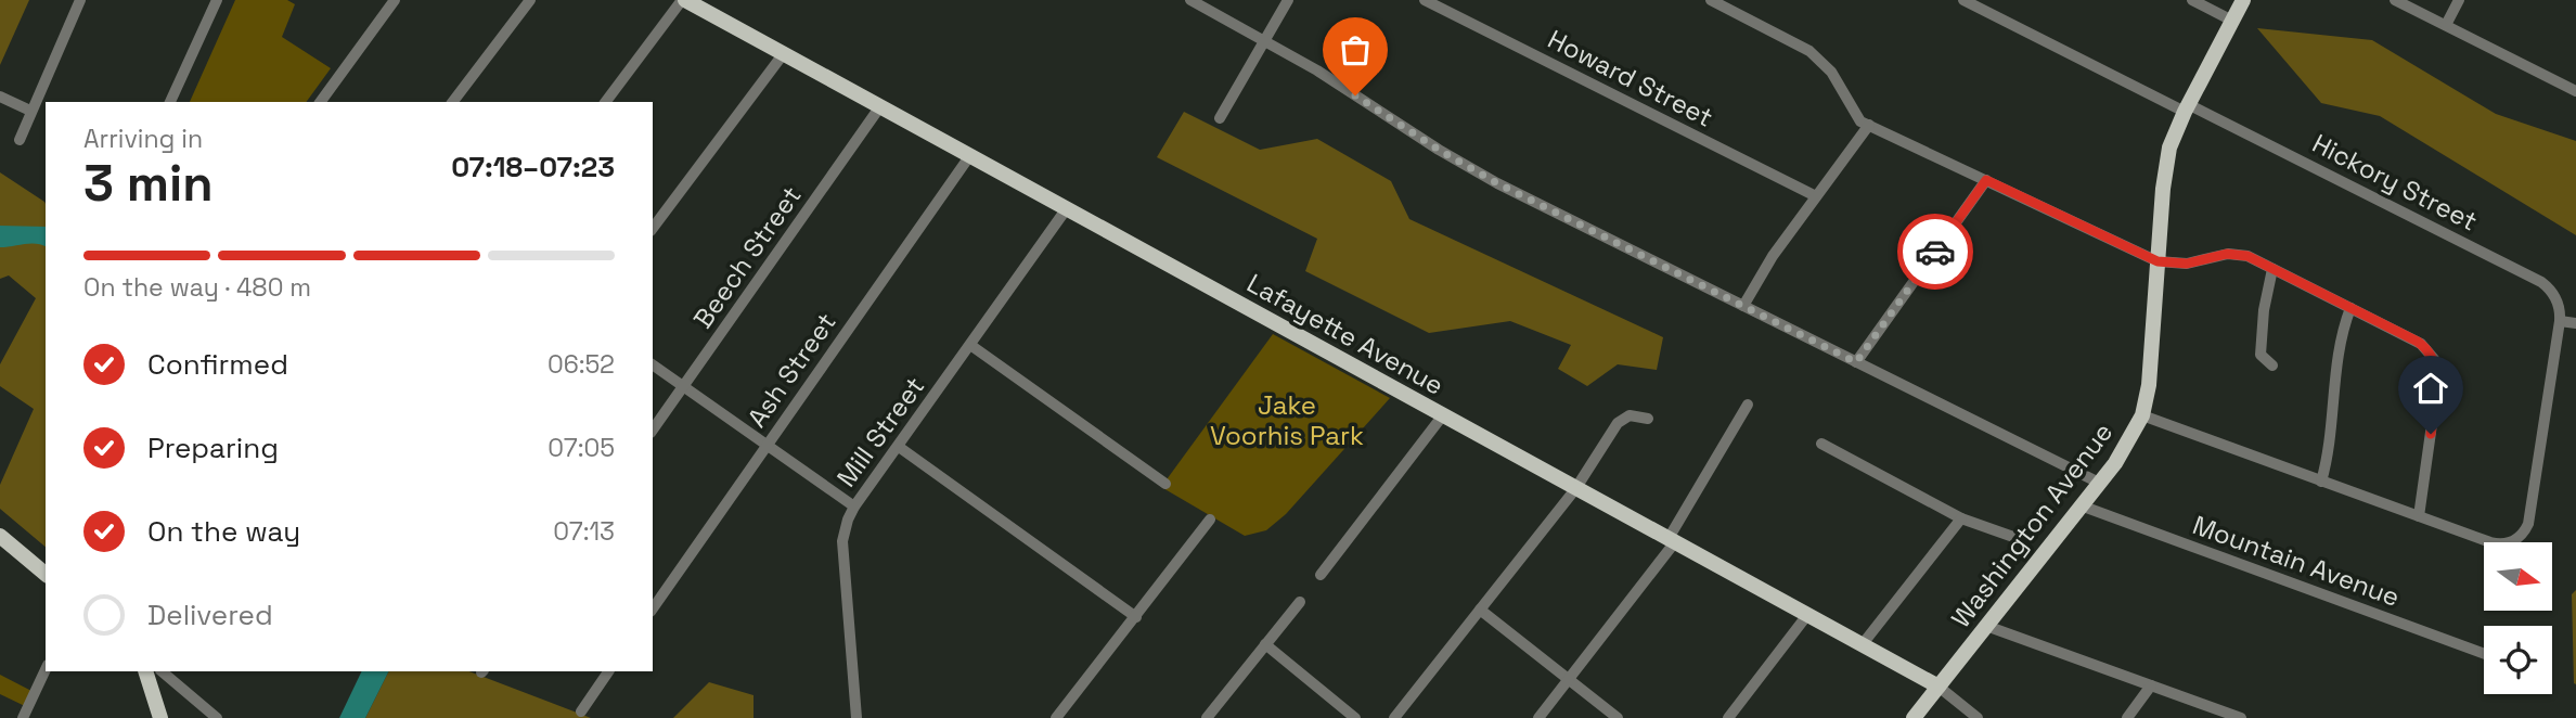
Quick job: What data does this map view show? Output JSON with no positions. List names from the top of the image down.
{
  "streets": {
    "main road": ["Lafayette Avenue", "Washington Avenue"],
    "street": [
      "Howard Street",
      "Hickory Street",
      "Beech Street",
      "Ash Street",
      "Mill Street",
      "Mountain Avenue"
    ]
  },
  "crossings": [
    ["Hickory Street", "Washington Avenue"],
    ["Beech Street", "Lafayette Avenue"],
    ["Lafayette Avenue", "Ash Street"],
    ["Lafayette Avenue", "Mill Street"],
    ["Lafayette Avenue", "Washington Avenue"],
    ["Washington Avenue", "Mountain Avenue"]
  ],
  "parks": ["Jake Voorhis Park"],
  "north": "right",
  "page": {
    "heading": ["3 min", "Arriving in", "07:18–07:23"],
    "bar": "On the way · 480 m",
    "list": [
      ["Confirmed", "06:52"],
      ["Preparing", "07:05"],
      ["On the way", "07:13"],
      "Delivered"
    ]
  }
}
